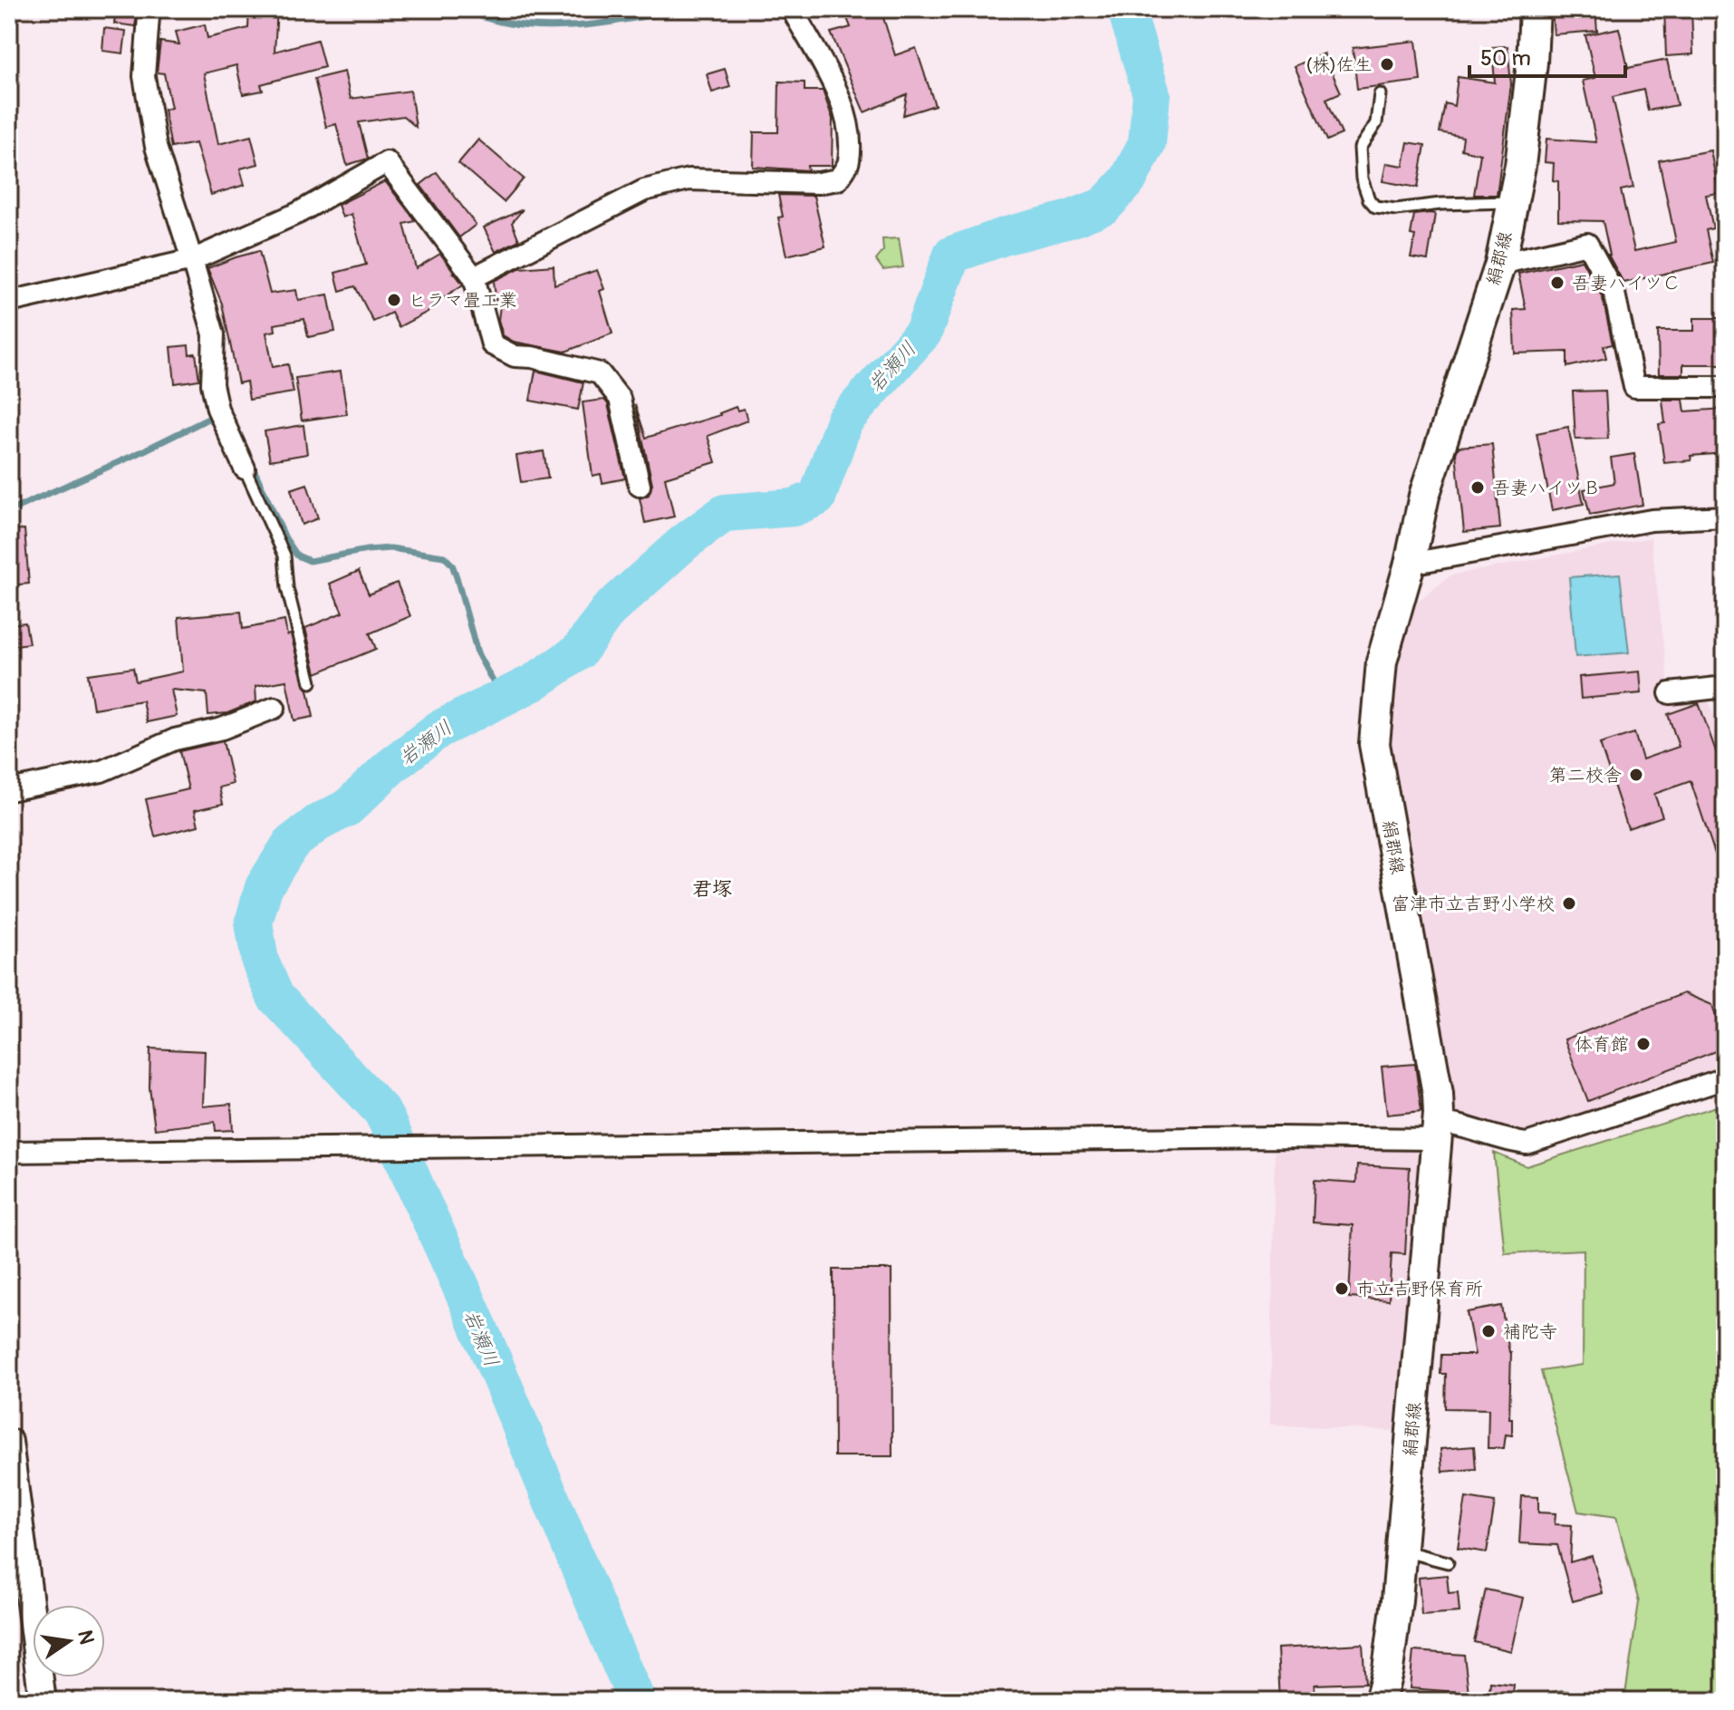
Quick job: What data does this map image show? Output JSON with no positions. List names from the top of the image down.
{
  "streets": {
    "main road": ["絹郡線"]
  },
  "districts": ["君塚"],
  "water": ["岩瀬川"],
  "places": [
    "(株)佐生",
    "吾妻ハイツＣ",
    "ヒラマ畳工業",
    "吾妻ハイツＢ",
    "第二校舎",
    "富津市立吉野小学校",
    "体育館",
    "市立吉野保育所",
    "補陀寺"
  ],
  "scale_bar": "50 m",
  "north": "right"
}
